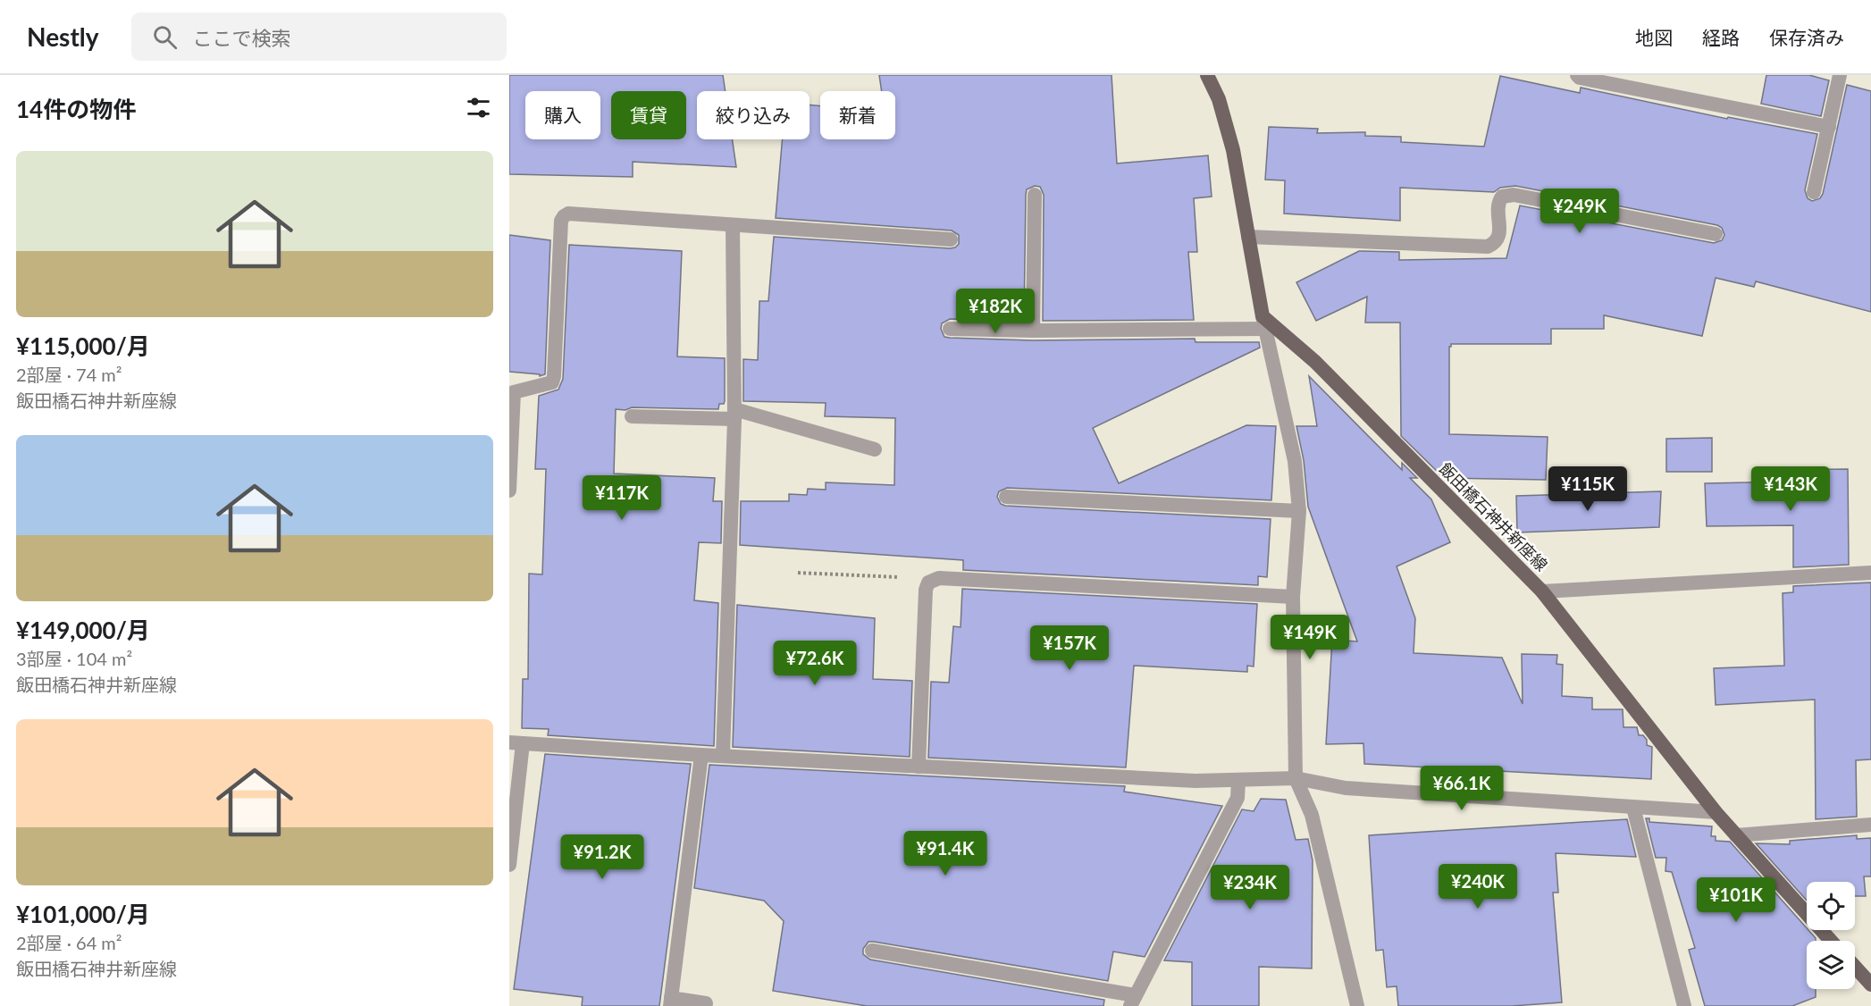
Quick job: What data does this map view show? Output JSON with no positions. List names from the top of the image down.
{
  "streets": {
    "main road": ["飯田橋石神井新座線"]
  },
  "page": {
    "header": "Nestly",
    "search": "ここで検索",
    "nav": ["地図", "経路", "保存済み"],
    "heading": "14件の物件",
    "chip": [
      "購入",
      "賃貸",
      "絞り込み",
      "新着"
    ],
    "list": [
      {
        "name": "¥115,000/月",
        "note": "2部屋 · 74 m² · 飯田橋石神井新座線"
      },
      {
        "name": "¥149,000/月",
        "note": "3部屋 · 104 m² · 飯田橋石神井新座線"
      },
      {
        "name": "¥101,000/月",
        "note": "2部屋 · 64 m² · 飯田橋石神井新座線"
      }
    ],
    "price": [
      "¥249K",
      "¥182K",
      "¥115K",
      "¥143K",
      "¥117K",
      "¥149K",
      "¥157K",
      "¥72.6K",
      "¥66.1K",
      "¥91.4K",
      "¥91.2K",
      "¥240K",
      "¥234K",
      "¥101K"
    ]
  }
}
